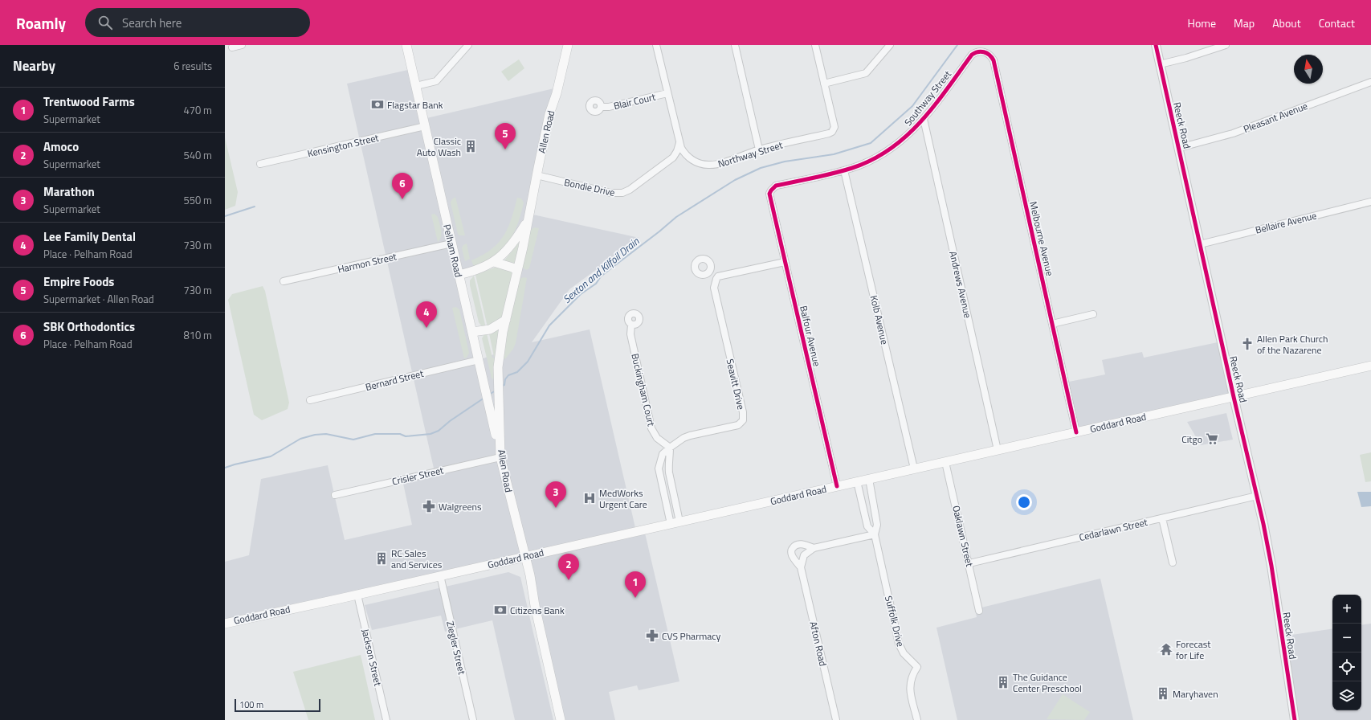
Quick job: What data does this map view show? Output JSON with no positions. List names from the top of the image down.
{
  "streets": {
    "main road": ["Allen Road", "Pelham Road", "Goddard Road"],
    "street": [
      "Southway Street",
      "Blair Court",
      "Pleasant Avenue",
      "Reeck Road",
      "Kensington Street",
      "Northway Street",
      "Bondie Drive",
      "Bellaire Avenue",
      "Melbourne Avenue",
      "Harmon Street",
      "Andrews Avenue",
      "Kolb Avenue",
      "Balfour Avenue",
      "Bernard Street",
      "Seavitt Drive",
      "Buckingham Court",
      "Crisler Street",
      "Cedarlawn Street",
      "Oaklawn Street",
      "Suffolk Drive",
      "Afton Road",
      "Ziegler Street",
      "Jackson Street"
    ]
  },
  "crossings": [
    ["Southway Street", "Melbourne Avenue"],
    ["Southway Street", "Andrews Avenue"],
    ["Southway Street", "Kolb Avenue"],
    ["Southway Street", "Balfour Avenue"],
    ["Blair Court", "Northway Street"],
    ["Pleasant Avenue", "Reeck Road"],
    ["Reeck Road", "Bellaire Avenue"],
    ["Reeck Road", "Goddard Road"],
    ["Reeck Road", "Cedarlawn Street"],
    ["Allen Road", "Bondie Drive"],
    ["Allen Road", "Pelham Road"],
    ["Allen Road", "Goddard Road"],
    ["Allen Road", "Crisler Street"],
    ["Kensington Street", "Pelham Road"],
    ["Northway Street", "Bondie Drive"],
    ["Melbourne Avenue", "Goddard Road"],
    ["Pelham Road", "Harmon Street"],
    ["Pelham Road", "Bernard Street"],
    ["Pelham Road", "Crisler Street"],
    ["Andrews Avenue", "Goddard Road"],
    ["Kolb Avenue", "Goddard Road"],
    ["Balfour Avenue", "Goddard Road"],
    ["Seavitt Drive", "Buckingham Court"],
    ["Goddard Road", "Oaklawn Street"],
    ["Goddard Road", "Suffolk Drive"],
    ["Goddard Road", "Ziegler Street"],
    ["Goddard Road", "Jackson Street"],
    ["Cedarlawn Street", "Oaklawn Street"]
  ],
  "water": ["Sexton and Kilfoil Drain"],
  "places": {
    "bank": ["Flagstar Bank", "Citizens Bank"],
    "building": [
      "Classic Auto Wash",
      "RC Sales and Services",
      "The Guidance Center Preschool",
      "Maryhaven"
    ],
    "church": ["Allen Park Church of the Nazarene"],
    "supermarket": ["Citgo"],
    "hospital": ["MedWorks Urgent Care"],
    "pharmacy": ["Walgreens", "CVS Pharmacy"],
    "temple": ["Forecast for Life"]
  },
  "scale_bar": "100 m",
  "north": "top",
  "page": {
    "header": "Roamly",
    "search": "Search here",
    "nav": [
      "Home",
      "Map",
      "About",
      "Contact"
    ],
    "heading": ["Nearby", "6 results"],
    "list": [
      {
        "mark": "1",
        "name": "Trentwood Farms",
        "note": "Supermarket",
        "value": "470 m"
      },
      {
        "mark": "2",
        "name": "Amoco",
        "note": "Supermarket",
        "value": "540 m"
      },
      {
        "mark": "3",
        "name": "Marathon",
        "note": "Supermarket",
        "value": "550 m"
      },
      {
        "mark": "4",
        "name": "Lee Family Dental",
        "note": "Place · Pelham Road",
        "value": "730 m"
      },
      {
        "mark": "5",
        "name": "Empire Foods",
        "note": "Supermarket · Allen Road",
        "value": "730 m"
      },
      {
        "mark": "6",
        "name": "SBK Orthodontics",
        "note": "Place · Pelham Road",
        "value": "810 m"
      }
    ],
    "pins": [
      "5",
      "6",
      "4",
      "3",
      "2",
      "1"
    ],
    "map_buttons": ["+", "−"],
    "scale": "100 m"
  }
}
